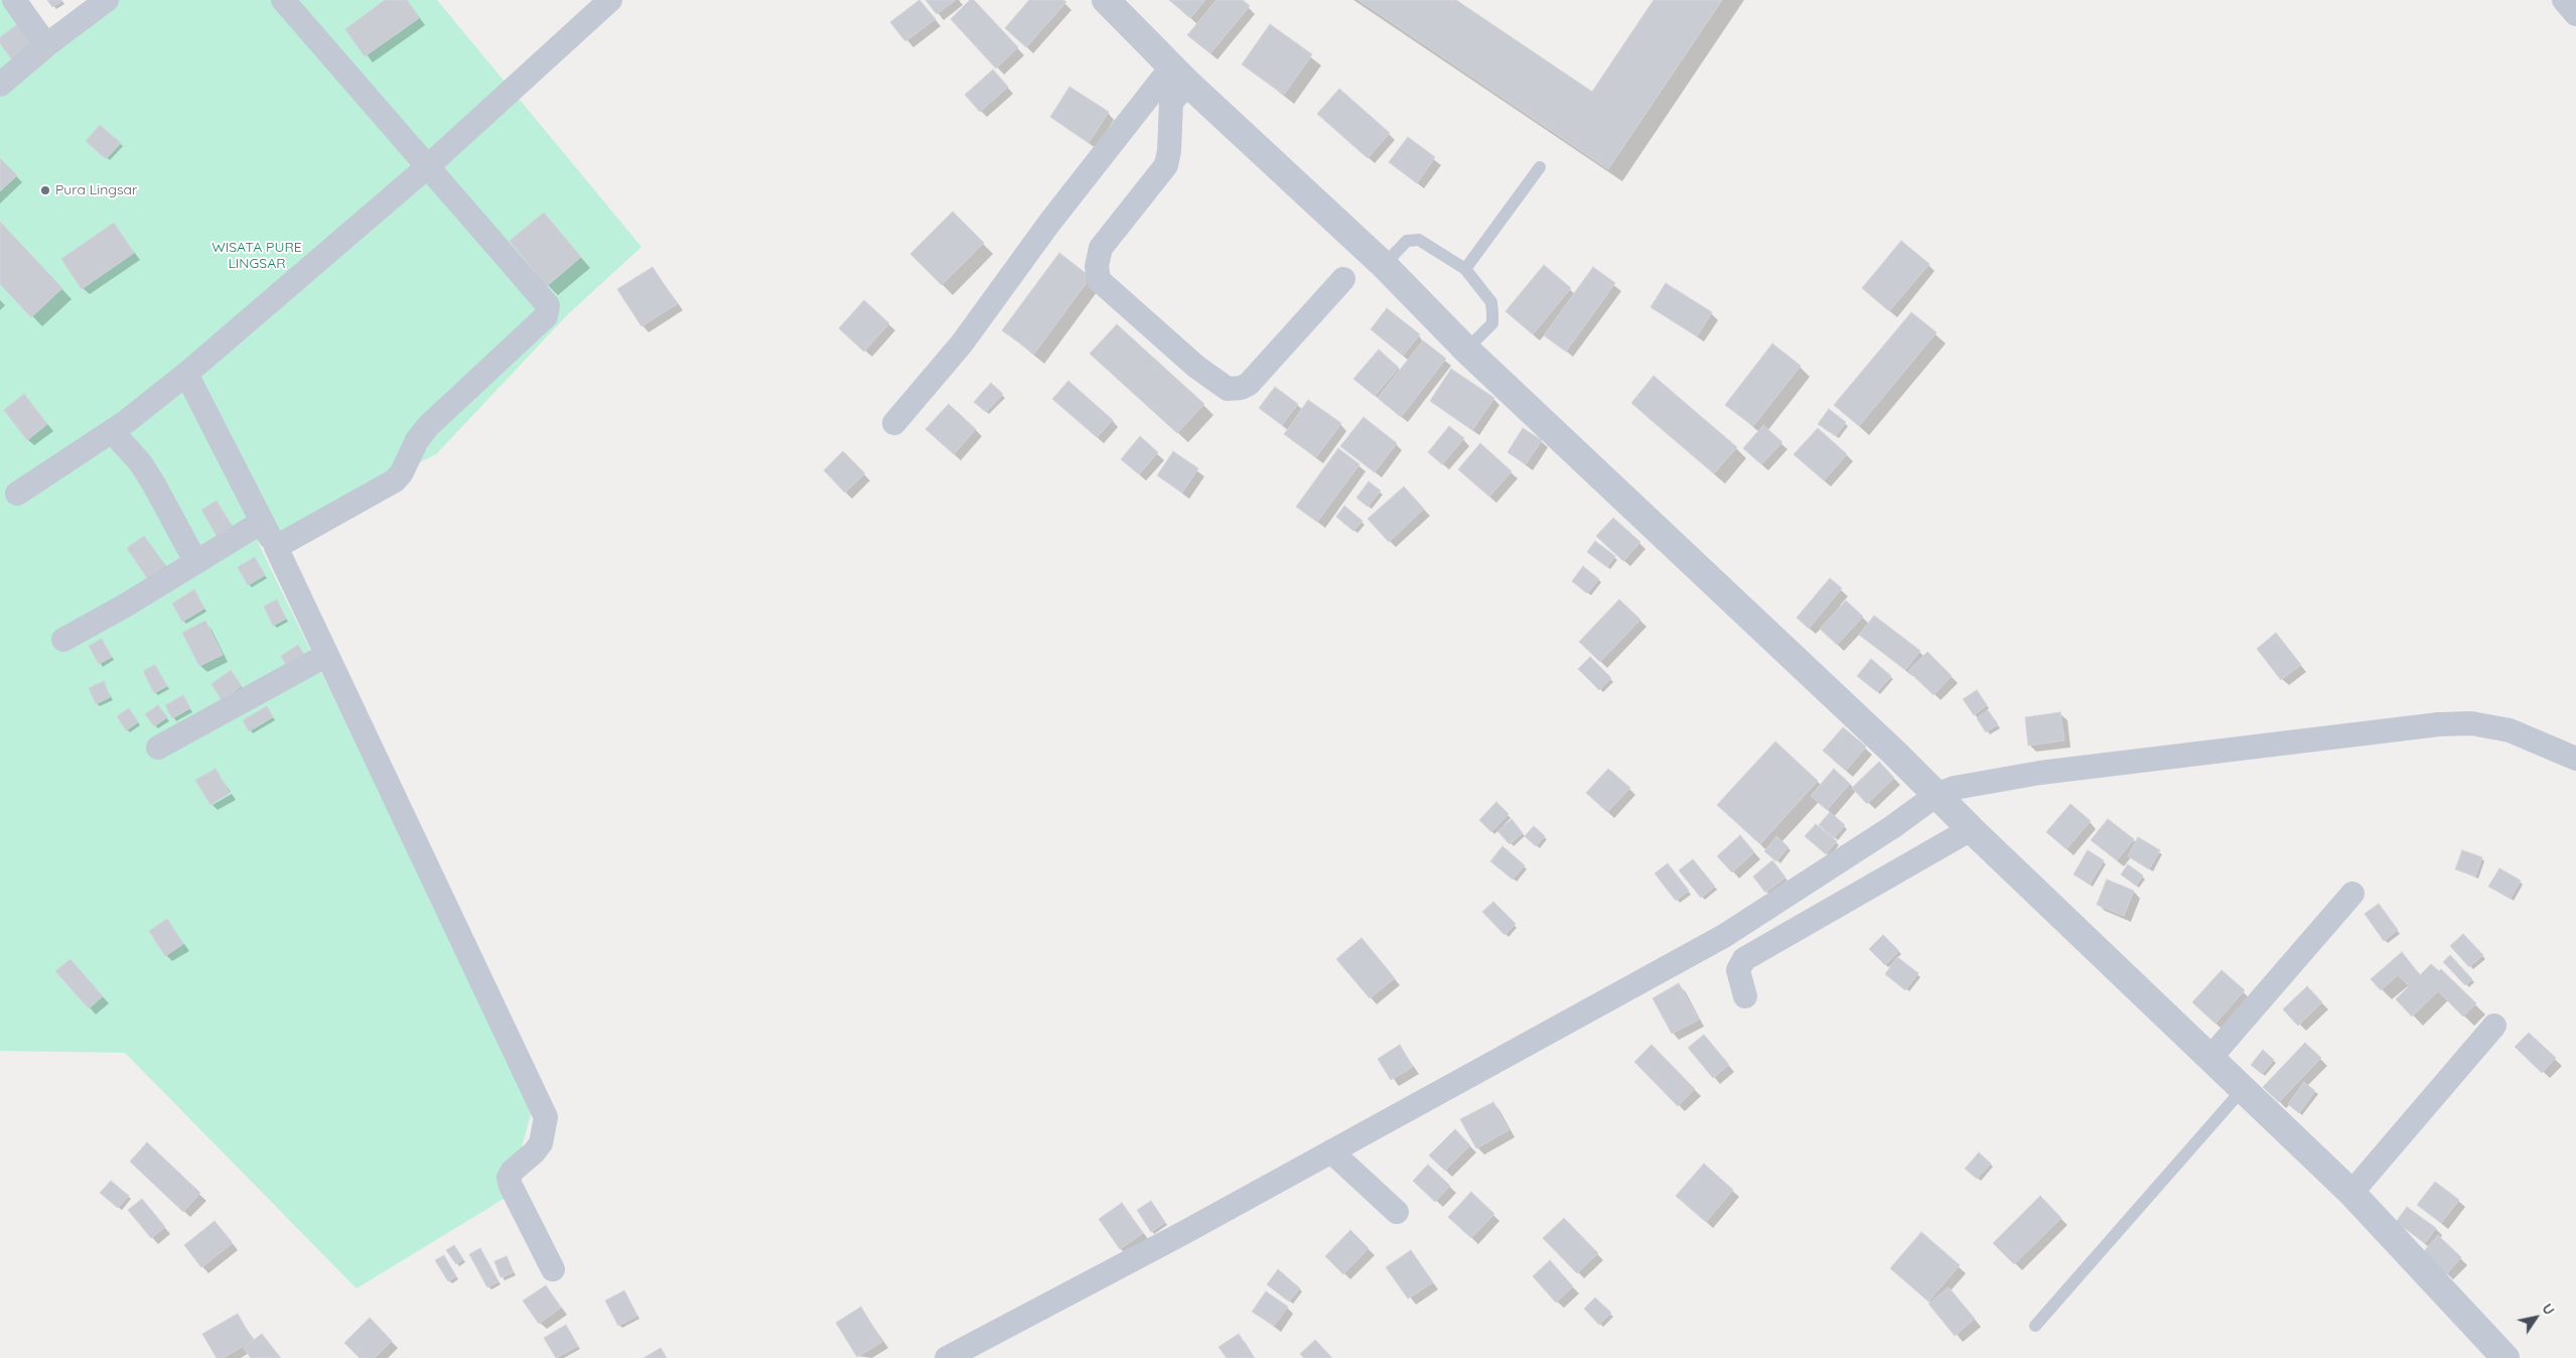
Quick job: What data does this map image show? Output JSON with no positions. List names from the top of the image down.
{
  "parks": ["WISATA PURE LINGSAR"],
  "places": ["Pura Lingsar"],
  "north": "top right"
}
